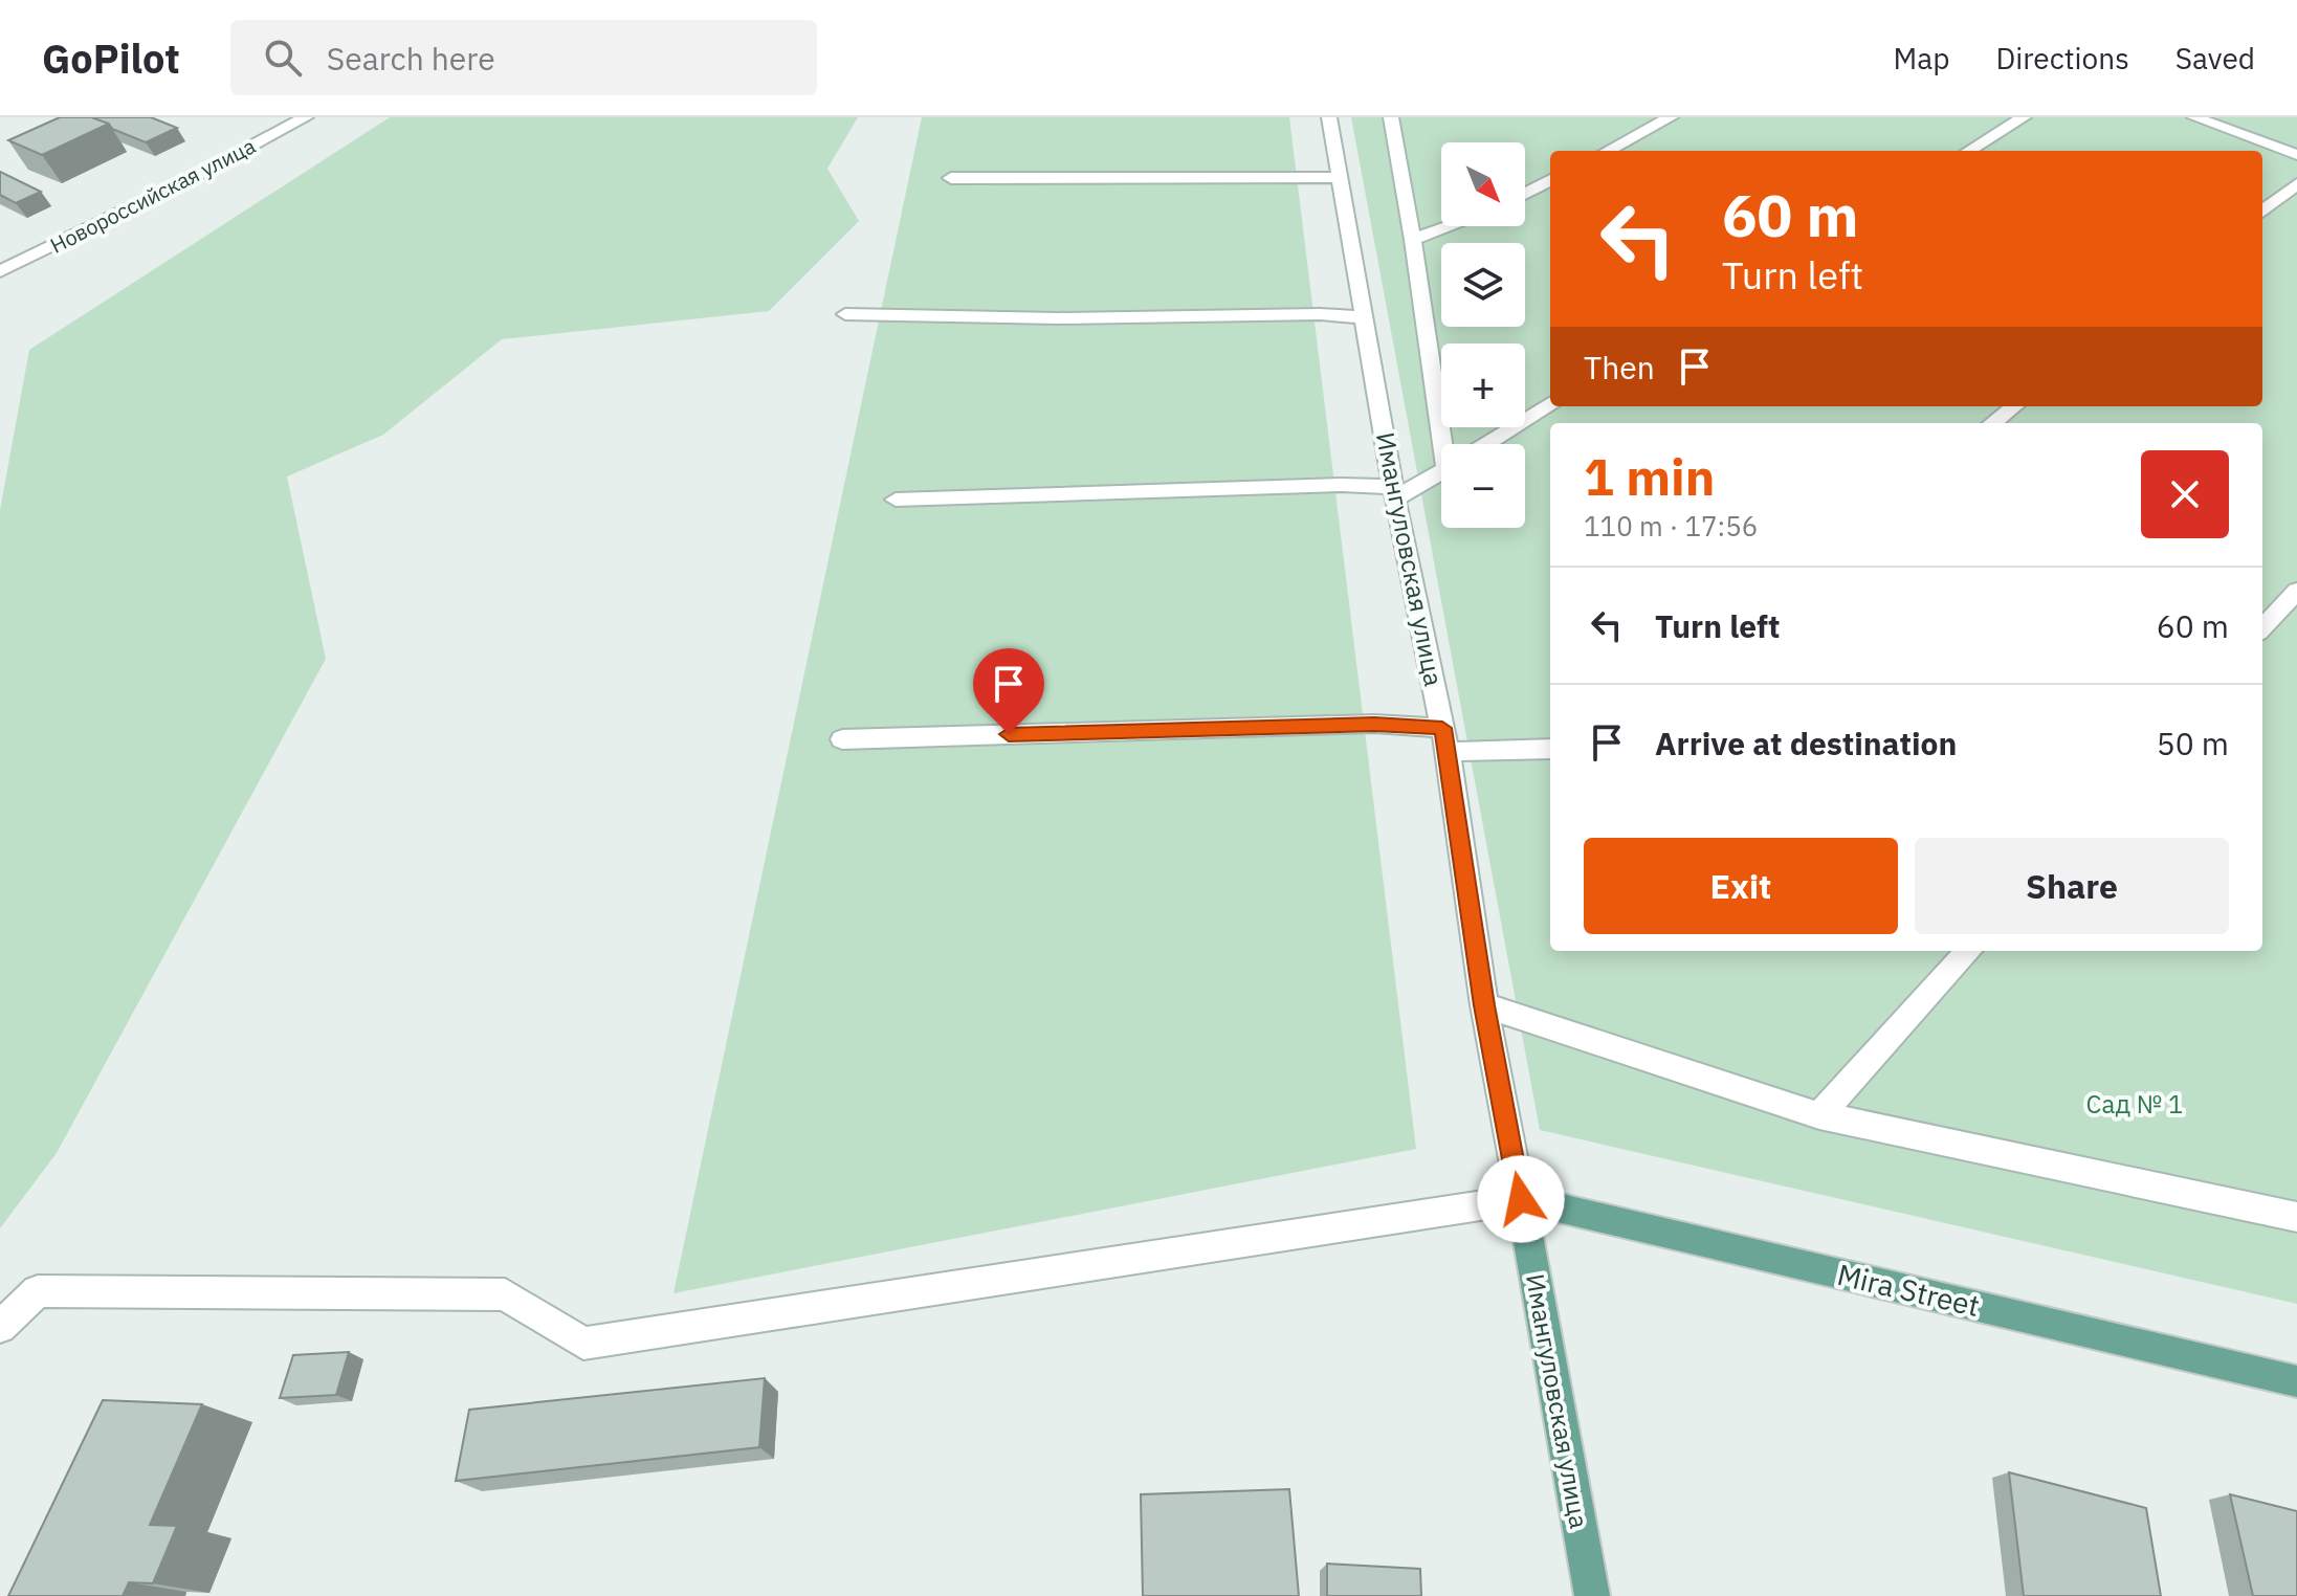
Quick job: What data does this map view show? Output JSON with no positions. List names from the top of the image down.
{
  "streets": {
    "main road": ["Имангуловская улица", "Mira Street"],
    "street": ["Новороссийская улица"]
  },
  "crossings": [
    ["Имангуловская улица", "Mira Street"]
  ],
  "parks": ["Сад № 1"],
  "north": "bottom right",
  "page": {
    "header": "GoPilot",
    "search": "Search here",
    "nav": ["Map", "Directions", "Saved"],
    "map_buttons": ["+", "−"],
    "turn": ["60 m", "Turn left"],
    "then": "Then",
    "heading": ["1 min", "110 m · 17:56"],
    "list": [
      {
        "name": "Turn left",
        "value": "60 m"
      },
      {
        "name": "Arrive at destination",
        "value": "50 m"
      }
    ],
    "buttons": ["Exit", "Share"]
  }
}
